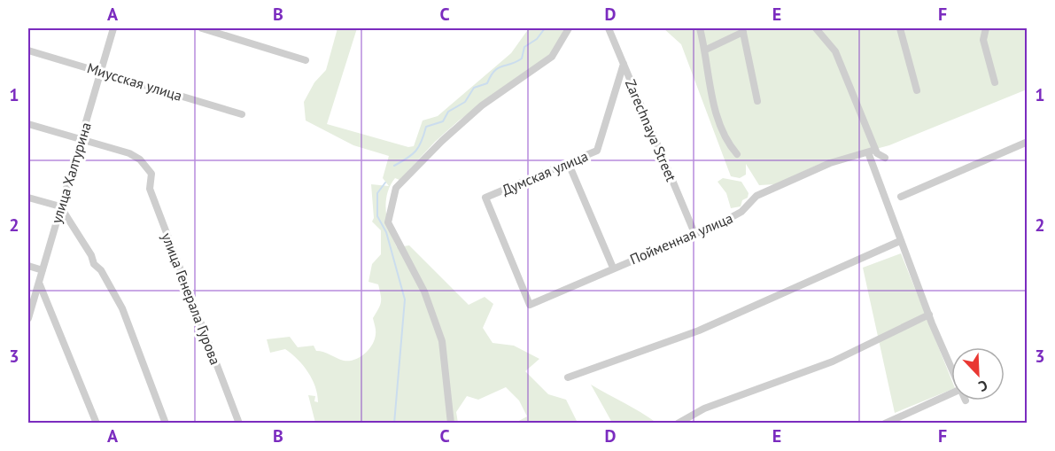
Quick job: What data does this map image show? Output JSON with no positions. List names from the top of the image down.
{
  "streets": {
    "street": [
      "Миусская улица",
      "Zarechnaya Street",
      "улица Халтурина",
      "Думская улица",
      "Пойменная улица",
      "улица Генерала Гурова"
    ]
  },
  "crossings": [
    ["Миусская улица", "улица Халтурина"],
    ["Zarechnaya Street", "Думская улица"],
    ["Zarechnaya Street", "Пойменная улица"],
    ["улица Халтурина", "улица Генерала Гурова"],
    ["Думская улица", "Пойменная улица"]
  ],
  "north": "bottom right",
  "grid": {
    "columns": [
      "A",
      "B",
      "C",
      "D",
      "E",
      "F"
    ],
    "rows": ["1", "2", "3"]
  }
}
